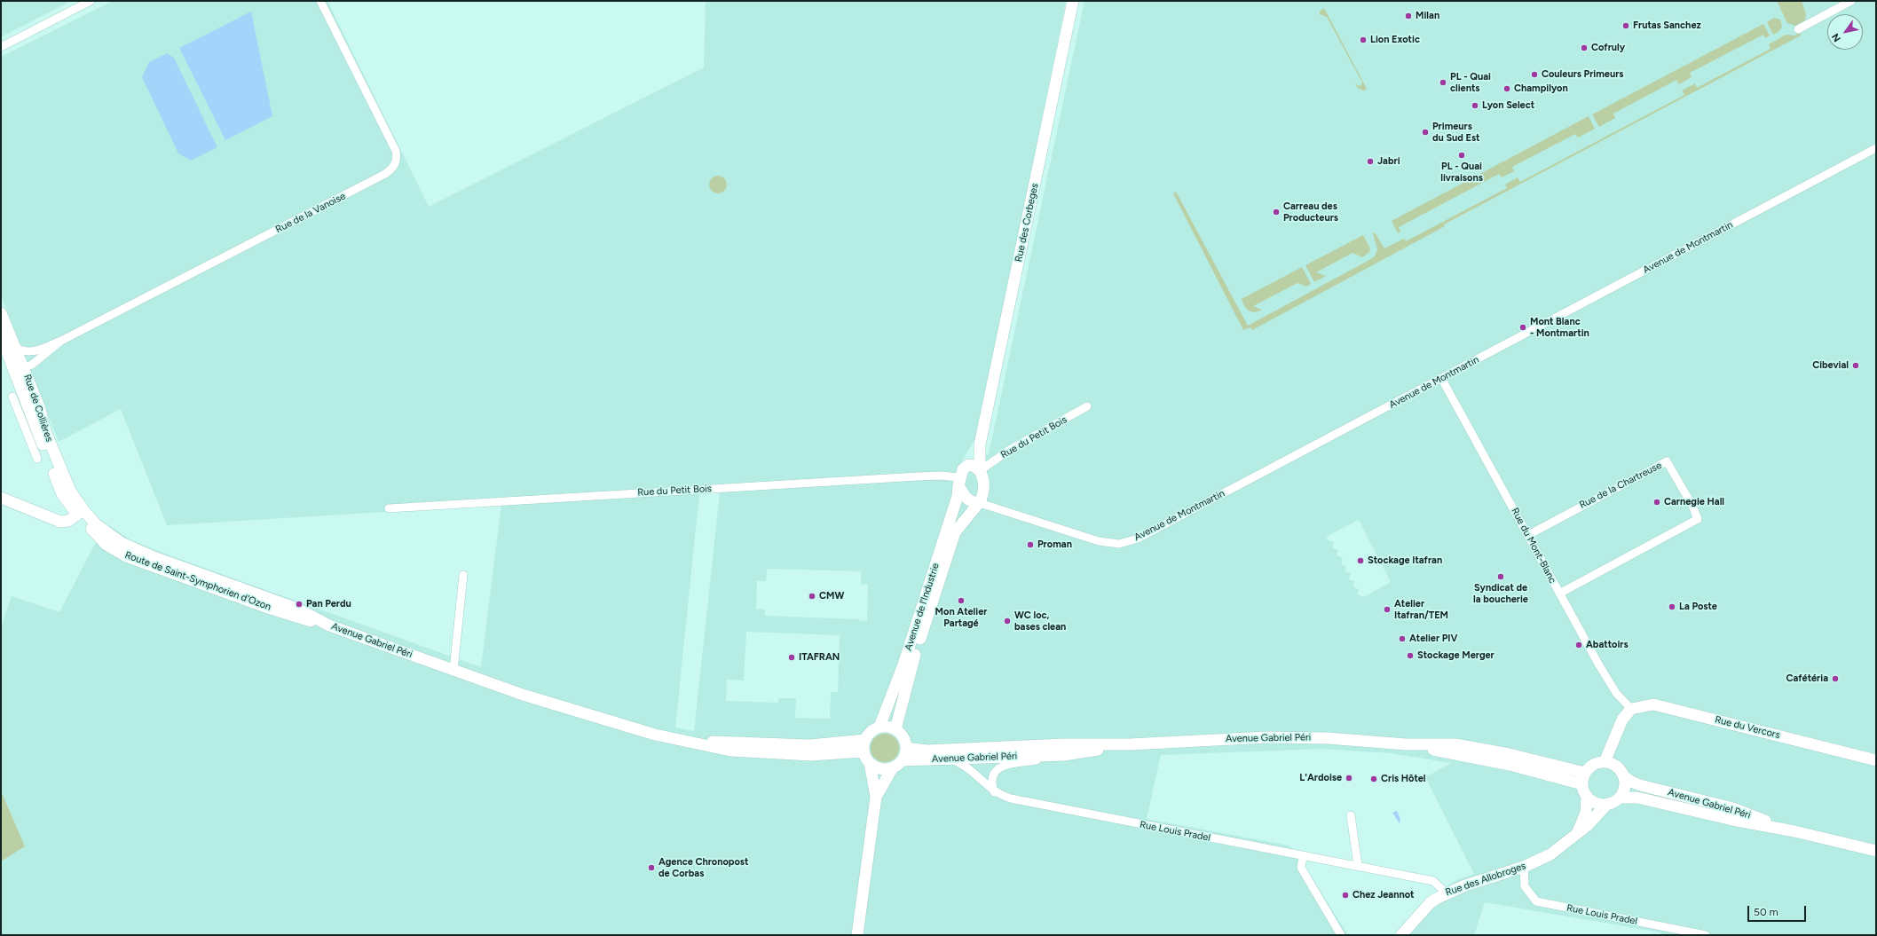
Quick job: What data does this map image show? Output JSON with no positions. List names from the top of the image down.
{
  "streets": {
    "main road": [
      "Rue des Corbeges",
      "Rue de Collières",
      "Avenue de l'Industrie",
      "Avenue Gabriel Péri",
      "Rue du Vercors",
      "Rue des Allobroges"
    ],
    "street": [
      "Rue de la Vanoise",
      "Avenue de Montmartin",
      "Rue du Petit Bois",
      "Rue de la Chartreuse",
      "Rue du Mont-Blanc",
      "Rue Louis Pradel"
    ]
  },
  "crossings": [
    ["Rue de la Vanoise", "Rue de Collières"],
    ["Rue des Corbeges", "Avenue de Montmartin"],
    ["Rue des Corbeges", "Rue du Petit Bois"],
    ["Rue des Corbeges", "Avenue de l'Industrie"],
    ["Avenue de Montmartin", "Rue du Mont-Blanc"],
    ["Avenue de Montmartin", "Avenue de l'Industrie"],
    ["Rue de Collières", "Avenue Gabriel Péri"],
    ["Rue du Petit Bois", "Avenue de l'Industrie"],
    ["Rue de la Chartreuse", "Rue du Mont-Blanc"],
    ["Rue du Mont-Blanc", "Rue du Vercors"],
    ["Avenue de l'Industrie", "Avenue Gabriel Péri"],
    ["Avenue Gabriel Péri", "Rue Louis Pradel"],
    ["Avenue Gabriel Péri", "Rue des Allobroges"],
    ["Rue Louis Pradel", "Rue des Allobroges"]
  ],
  "places": [
    "Milan",
    "Frutas Sanchez",
    "Lion Exotic",
    "Cofruly",
    "Couleurs Primeurs",
    "PL - Quai clients",
    "Champilyon",
    "Lyon Select",
    "Primeurs du Sud Est",
    "PL - Quai livraisons",
    "Jabri",
    "Carreau des Producteurs",
    "Mont Blanc - Montmartin",
    "Cibevial",
    "Carnegie Hall",
    "Proman",
    "Stockage Itafran",
    "Syndicat de la boucherie",
    "CMW",
    "Mon Atelier Partagé",
    "Pan Perdu",
    "La Poste",
    "Atelier Itafran/TEM",
    "WC loc, bases clean",
    "Atelier PIV",
    "Abattoirs",
    "Stockage Merger",
    "ITAFRAN",
    "Cafétéria",
    "L'Ardoise",
    "Cris Hôtel",
    "Agence Chronopost de Corbas",
    "Chez Jeannot"
  ],
  "scale_bar": "50 m",
  "north": "bottom left"
}
